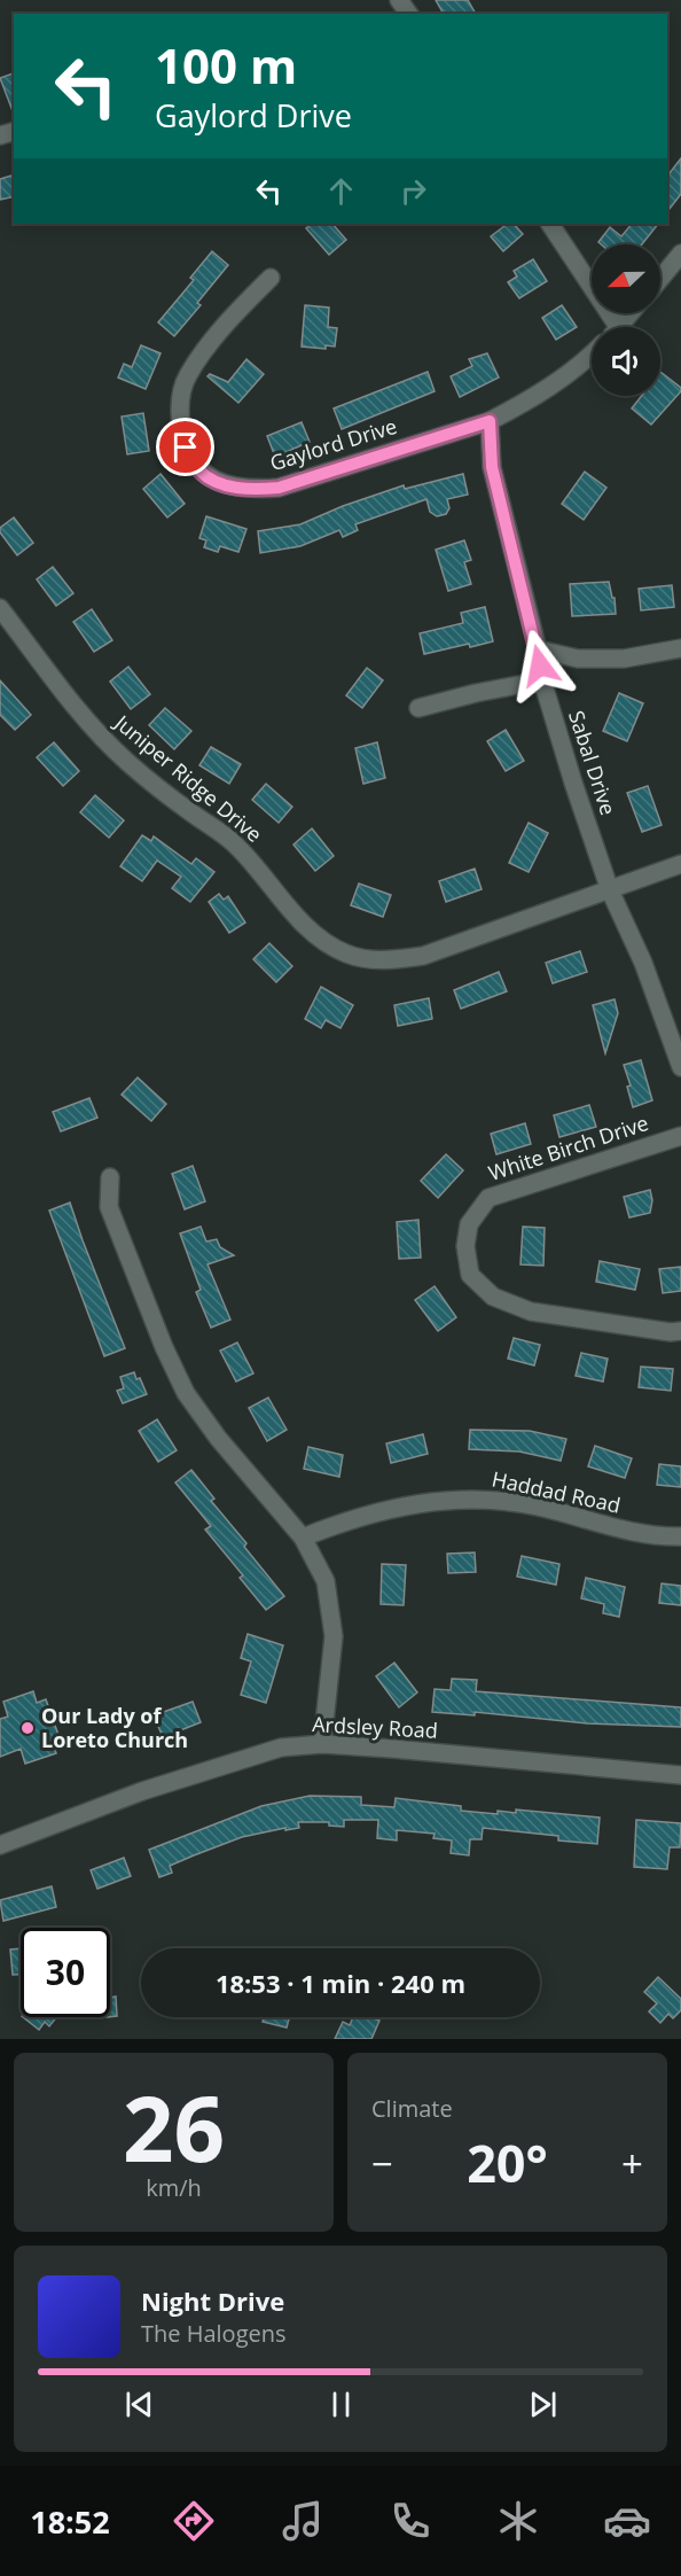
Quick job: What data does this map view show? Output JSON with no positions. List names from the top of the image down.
{
  "streets": {
    "street": [
      "Gaylord Drive",
      "Sabal Drive",
      "Juniper Ridge Drive",
      "White Birch Drive",
      "Haddad Road",
      "Ardsley Road"
    ]
  },
  "crossings": [
    ["Gaylord Drive", "Sabal Drive"],
    ["Sabal Drive", "Juniper Ridge Drive"]
  ],
  "places": ["Our Lady of Loreto Church"],
  "north": "left",
  "page": {
    "turn": ["100 m", "Gaylord Drive"],
    "limit": "30",
    "trip": "18:53 · 1 min · 240 m",
    "tile": [
      ["26", "km/h"],
      "Climate"
    ],
    "heat": ["−", "20°", "+"],
    "song": ["Night Drive", "The Halogens"],
    "tabs": "18:52"
  }
}
